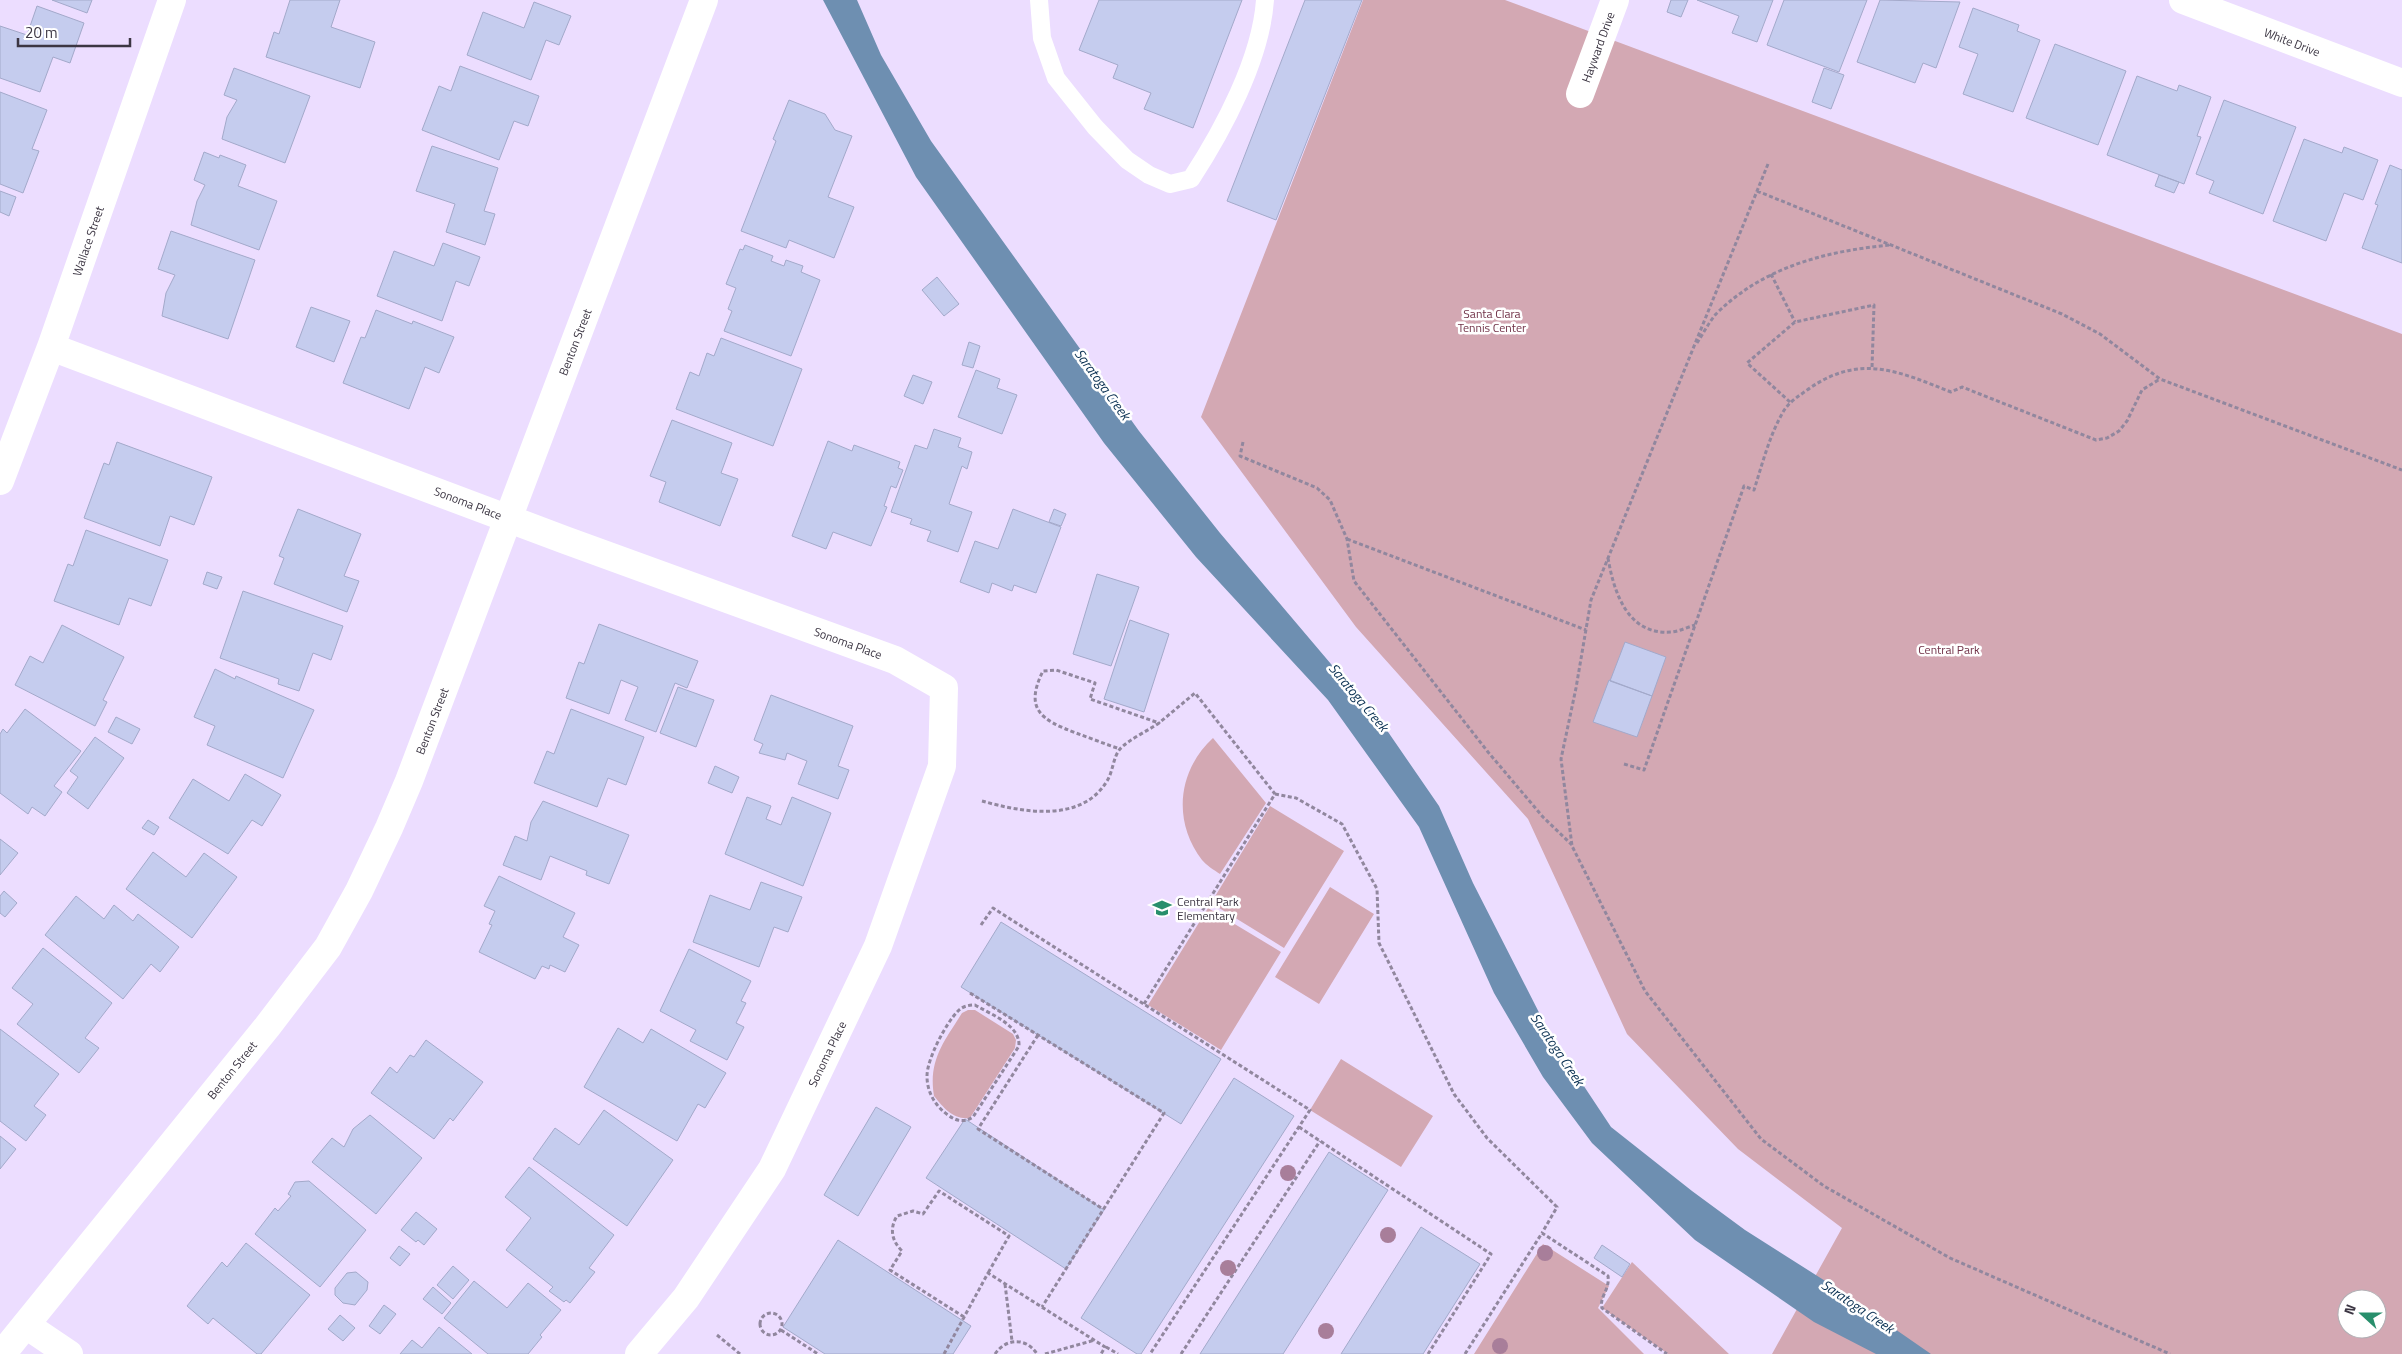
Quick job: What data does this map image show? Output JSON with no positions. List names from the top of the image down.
{
  "streets": {
    "street": [
      "White Drive",
      "Hayward Drive",
      "Wallace Street",
      "Benton Street",
      "Sonoma Place"
    ]
  },
  "crossings": [
    ["Wallace Street", "Sonoma Place"],
    ["Benton Street", "Sonoma Place"]
  ],
  "water": ["Saratoga Creek"],
  "parks": ["Santa Clara Tennis Center", "Central Park"],
  "places": {
    "school or university": ["Central Park Elementary"]
  },
  "scale_bar": "20 m",
  "north": "left"
}
